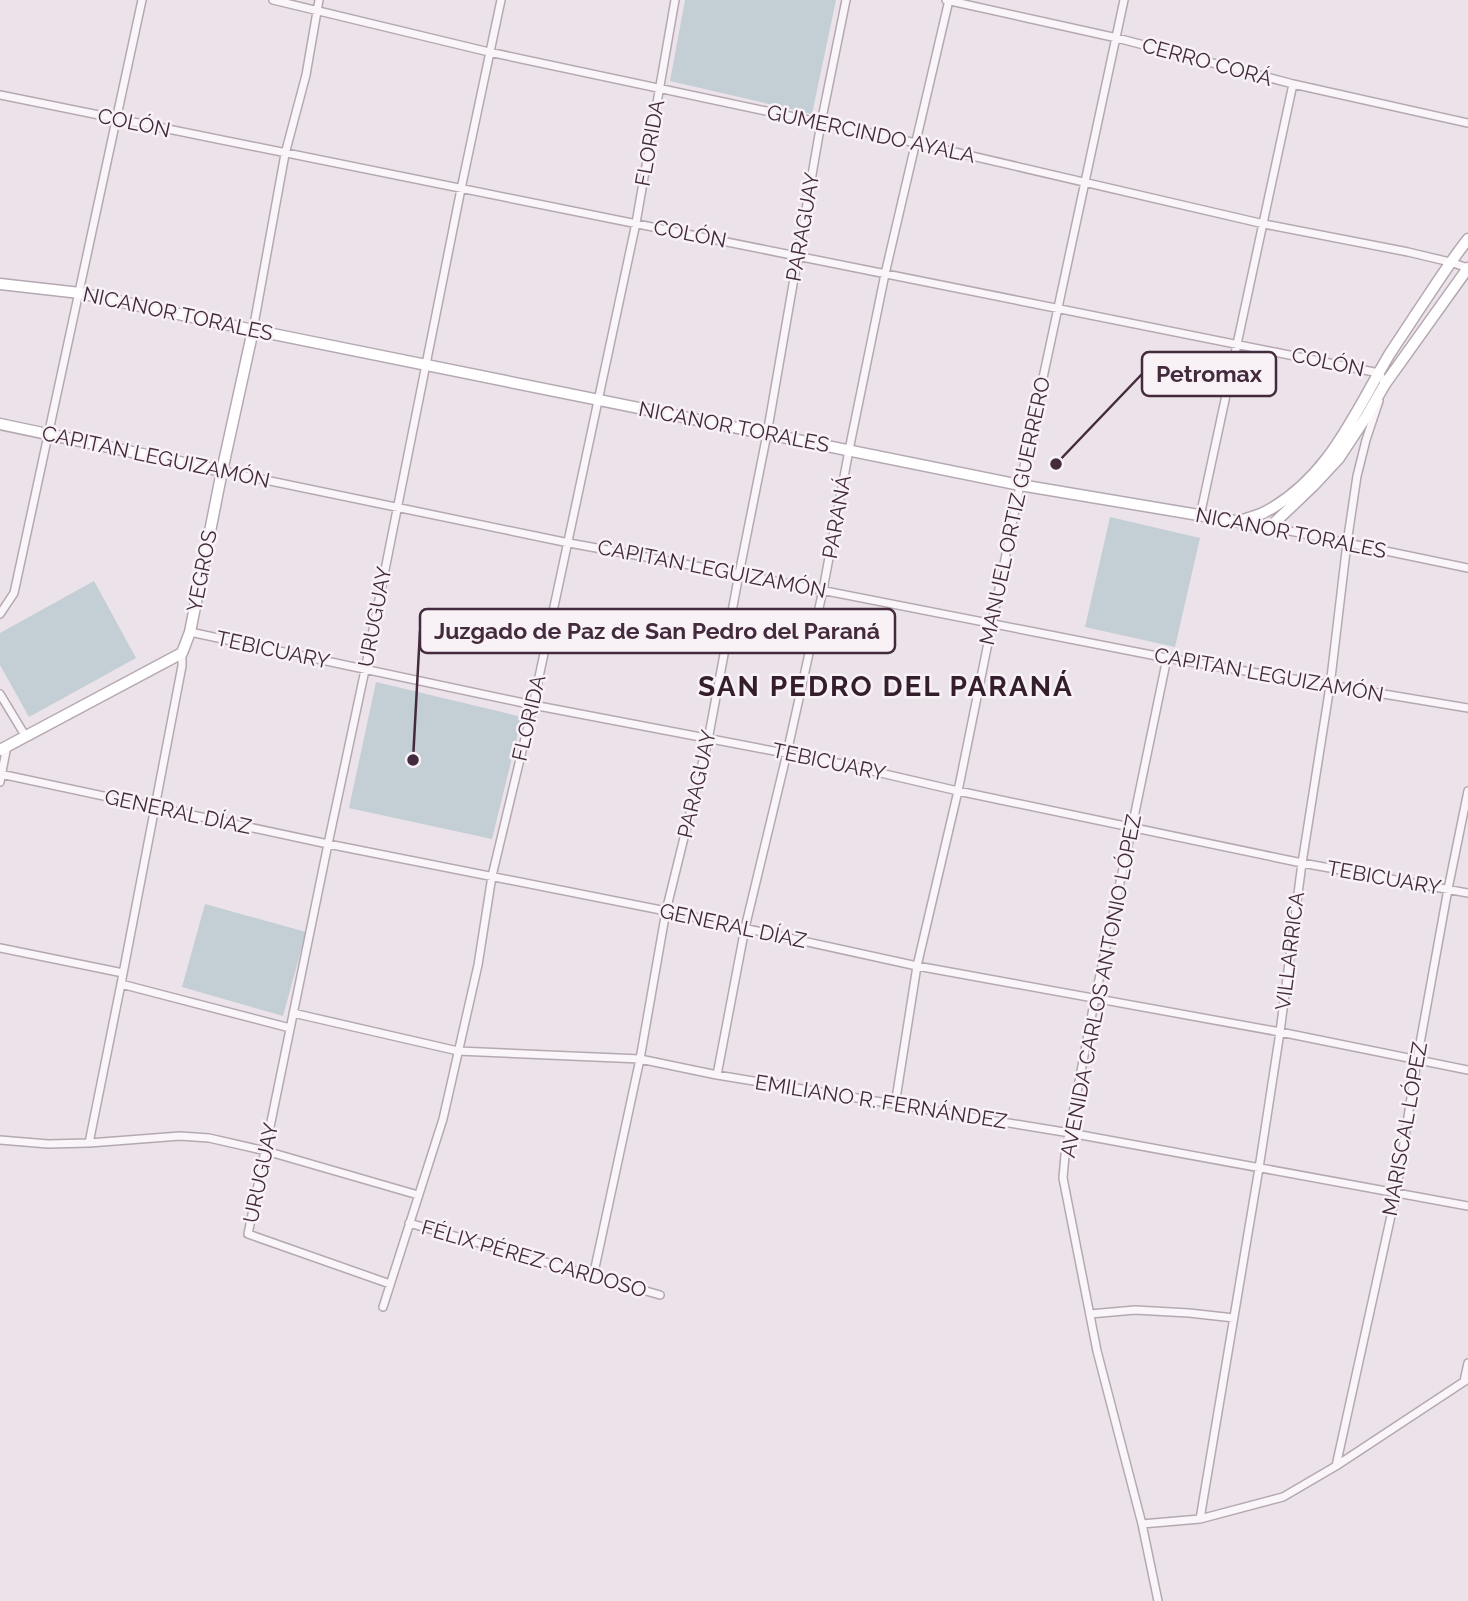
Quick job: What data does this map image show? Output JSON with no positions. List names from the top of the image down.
{
  "streets": {
    "street": [
      "CERRO CORÁ",
      "COLÓN",
      "GUMERCINDO AYALA",
      "FLORIDA",
      "PARAGUAY",
      "NICANOR TORALES",
      "CAPITAN LEGUIZAMÓN",
      "MANUEL ORTIZ GUERRERO",
      "PARANÁ",
      "YEGROS",
      "URUGUAY",
      "TEBICUARY",
      "GENERAL DÍAZ",
      "VILLARRICA",
      "AVENIDA CARLOS ANTONIO LÓPEZ",
      "EMILIANO R. FERNÁNDEZ",
      "MARISCAL LÓPEZ",
      "FÉLIX PÉREZ CARDOSO"
    ]
  },
  "crossings": [
    ["CERRO CORÁ", "MANUEL ORTIZ GUERRERO"],
    ["CERRO CORÁ", "PARANÁ"],
    ["COLÓN", "FLORIDA"],
    ["COLÓN", "PARAGUAY"],
    ["COLÓN", "MANUEL ORTIZ GUERRERO"],
    ["COLÓN", "PARANÁ"],
    ["COLÓN", "YEGROS"],
    ["COLÓN", "URUGUAY"],
    ["GUMERCINDO AYALA", "FLORIDA"],
    ["GUMERCINDO AYALA", "PARAGUAY"],
    ["GUMERCINDO AYALA", "MANUEL ORTIZ GUERRERO"],
    ["GUMERCINDO AYALA", "PARANÁ"],
    ["GUMERCINDO AYALA", "YEGROS"],
    ["GUMERCINDO AYALA", "URUGUAY"],
    ["GUMERCINDO AYALA", "VILLARRICA"],
    ["FLORIDA", "NICANOR TORALES"],
    ["FLORIDA", "CAPITAN LEGUIZAMÓN"],
    ["FLORIDA", "URUGUAY"],
    ["FLORIDA", "TEBICUARY"],
    ["FLORIDA", "GENERAL DÍAZ"],
    ["FLORIDA", "EMILIANO R. FERNÁNDEZ"],
    ["FLORIDA", "FÉLIX PÉREZ CARDOSO"],
    ["PARAGUAY", "NICANOR TORALES"],
    ["PARAGUAY", "CAPITAN LEGUIZAMÓN"],
    ["PARAGUAY", "TEBICUARY"],
    ["PARAGUAY", "GENERAL DÍAZ"],
    ["PARAGUAY", "EMILIANO R. FERNÁNDEZ"],
    ["PARAGUAY", "FÉLIX PÉREZ CARDOSO"],
    ["NICANOR TORALES", "MANUEL ORTIZ GUERRERO"],
    ["NICANOR TORALES", "PARANÁ"],
    ["NICANOR TORALES", "YEGROS"],
    ["NICANOR TORALES", "URUGUAY"],
    ["NICANOR TORALES", "VILLARRICA"],
    ["CAPITAN LEGUIZAMÓN", "MANUEL ORTIZ GUERRERO"],
    ["CAPITAN LEGUIZAMÓN", "PARANÁ"],
    ["CAPITAN LEGUIZAMÓN", "YEGROS"],
    ["CAPITAN LEGUIZAMÓN", "URUGUAY"],
    ["CAPITAN LEGUIZAMÓN", "VILLARRICA"],
    ["CAPITAN LEGUIZAMÓN", "AVENIDA CARLOS ANTONIO LÓPEZ"],
    ["MANUEL ORTIZ GUERRERO", "TEBICUARY"],
    ["MANUEL ORTIZ GUERRERO", "GENERAL DÍAZ"],
    ["MANUEL ORTIZ GUERRERO", "EMILIANO R. FERNÁNDEZ"],
    ["PARANÁ", "TEBICUARY"],
    ["PARANÁ", "GENERAL DÍAZ"],
    ["PARANÁ", "EMILIANO R. FERNÁNDEZ"],
    ["YEGROS", "TEBICUARY"],
    ["YEGROS", "GENERAL DÍAZ"],
    ["YEGROS", "FÉLIX PÉREZ CARDOSO"],
    ["URUGUAY", "TEBICUARY"],
    ["URUGUAY", "GENERAL DÍAZ"],
    ["URUGUAY", "EMILIANO R. FERNÁNDEZ"],
    ["URUGUAY", "FÉLIX PÉREZ CARDOSO"],
    ["TEBICUARY", "VILLARRICA"],
    ["TEBICUARY", "AVENIDA CARLOS ANTONIO LÓPEZ"],
    ["TEBICUARY", "MARISCAL LÓPEZ"],
    ["GENERAL DÍAZ", "VILLARRICA"],
    ["GENERAL DÍAZ", "AVENIDA CARLOS ANTONIO LÓPEZ"],
    ["GENERAL DÍAZ", "MARISCAL LÓPEZ"],
    ["VILLARRICA", "EMILIANO R. FERNÁNDEZ"],
    ["AVENIDA CARLOS ANTONIO LÓPEZ", "EMILIANO R. FERNÁNDEZ"],
    ["EMILIANO R. FERNÁNDEZ", "MARISCAL LÓPEZ"]
  ],
  "districts": ["SAN PEDRO DEL PARANÁ"],
  "places": ["Petromax", "Juzgado de Paz de San Pedro del Paraná"]
}
